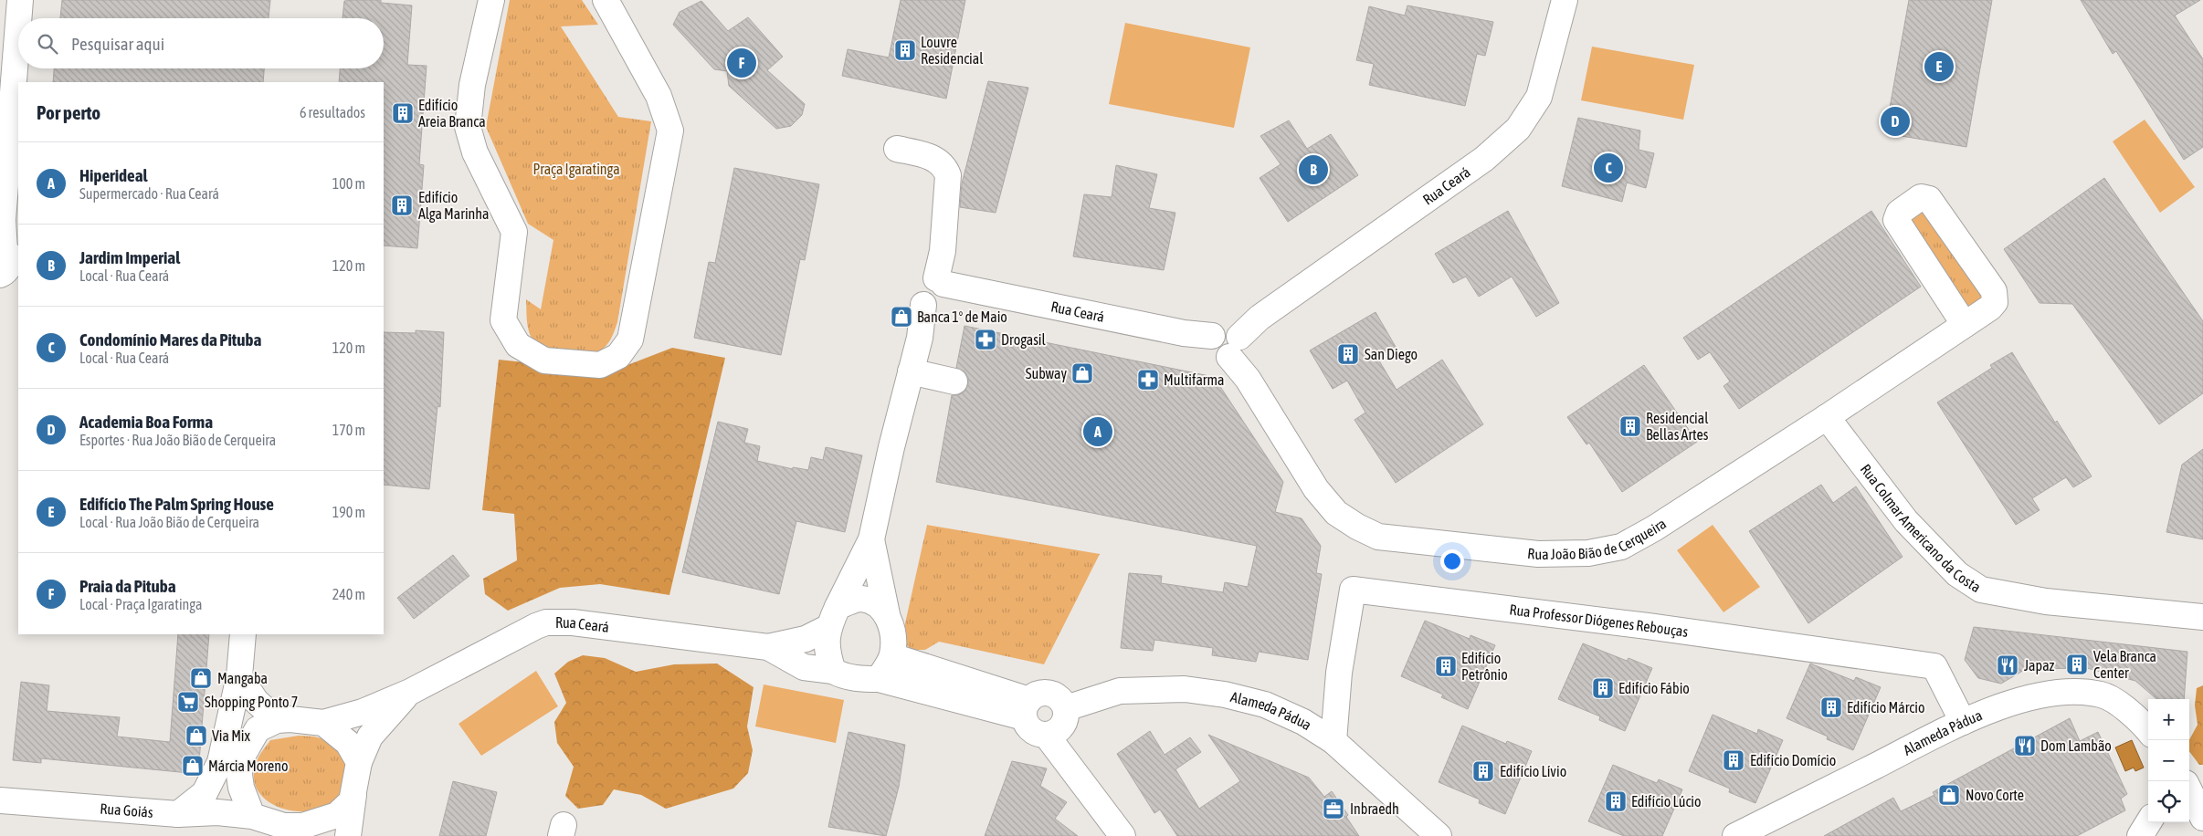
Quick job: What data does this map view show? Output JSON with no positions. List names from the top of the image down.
{
  "streets": {
    "street": [
      "Rua Ceará",
      "Rua Colmar Americano da Costa",
      "Rua João Bião de Cerqueira",
      "Rua Professor Diógenes Rebouças",
      "Alameda Pádua",
      "Rua Goiás"
    ]
  },
  "crossings": [
    ["Rua Ceará", "Rua João Bião de Cerqueira"],
    ["Rua Ceará", "Rua Goiás"],
    ["Rua Colmar Americano da Costa", "Rua João Bião de Cerqueira"],
    ["Rua Professor Diógenes Rebouças", "Alameda Pádua"]
  ],
  "parks": ["Praça Igaratinga"],
  "places": {
    "building": [
      "Louvre Residencial",
      "Edifício Areia Branca",
      "Edifício Alga Marinha",
      "San Diego",
      "Residencial Bellas Artes",
      "Vela Branca Center",
      "Edifício Petrônio",
      "Edifício Fábio",
      "Edifício Márcio",
      "Edifício Domício",
      "Edifício Lívio",
      "Edifício Lúcio"
    ],
    "shop": [
      "Banca 1° de Maio",
      "Subway",
      "Mangaba",
      "Via Mix",
      "Márcia Moreno",
      "Novo Corte"
    ],
    "pharmacy": ["Drogasil", "Multifarma"],
    "restaurant": ["Japaz", "Dom Lambão"],
    "supermarket": ["Shopping Ponto 7"],
    "office": ["Inbraedh"]
  },
  "page": {
    "search": "Pesquisar aqui",
    "pins": [
      "F",
      "E",
      "D",
      "C",
      "B",
      "A"
    ],
    "heading": ["Por perto", "6 resultados"],
    "list": [
      {
        "mark": "A",
        "name": "Hiperideal",
        "note": "Supermercado · Rua Ceará",
        "value": "100 m"
      },
      {
        "mark": "B",
        "name": "Jardim Imperial",
        "note": "Local · Rua Ceará",
        "value": "120 m"
      },
      {
        "mark": "C",
        "name": "Condomínio Mares da Pituba",
        "note": "Local · Rua Ceará",
        "value": "120 m"
      },
      {
        "mark": "D",
        "name": "Academia Boa Forma",
        "note": "Esportes · Rua João Bião de Cerqueira",
        "value": "170 m"
      },
      {
        "mark": "E",
        "name": "Edifício The Palm Spring House",
        "note": "Local · Rua João Bião de Cerqueira",
        "value": "190 m"
      },
      {
        "mark": "F",
        "name": "Praia da Pituba",
        "note": "Local · Praça Igaratinga",
        "value": "240 m"
      }
    ],
    "map_buttons": ["+", "−"]
  }
}
